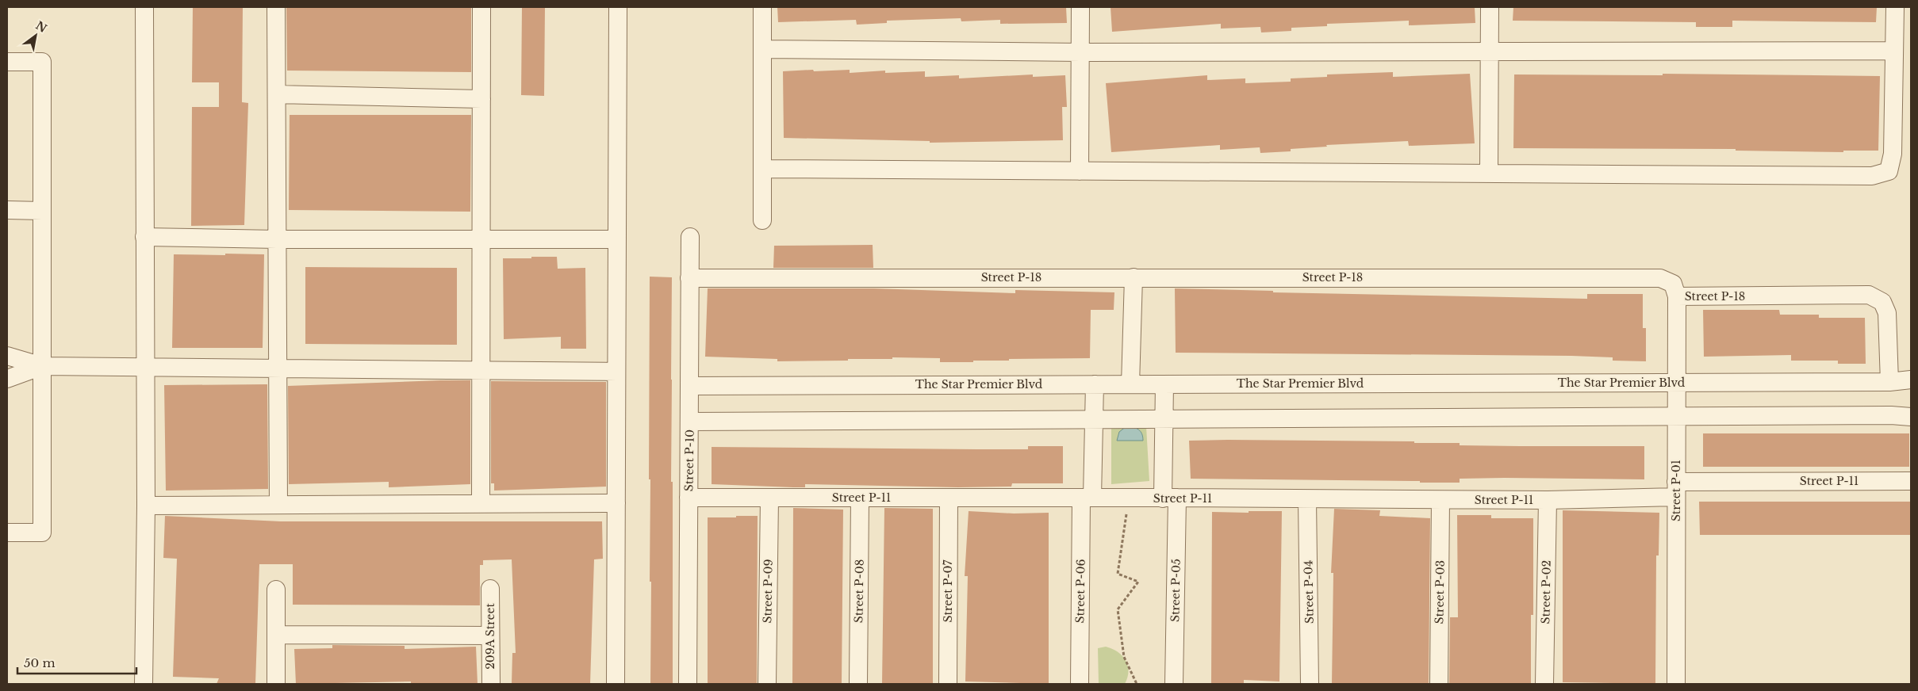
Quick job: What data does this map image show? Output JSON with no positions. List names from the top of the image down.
{
  "streets": {
    "street": [
      "Street P-18",
      "The Star Premier Blvd",
      "Street P-10",
      "Street P-11",
      "Street P-01",
      "Street P-05",
      "Street P-09",
      "Street P-08",
      "Street P-07",
      "Street P-06",
      "Street P-04",
      "Street P-03",
      "Street P-02",
      "209A Street"
    ]
  },
  "crossings": [
    ["Street P-18", "The Star Premier Blvd"],
    ["Street P-18", "Street P-10"],
    ["Street P-18", "Street P-01"],
    ["The Star Premier Blvd", "Street P-10"],
    ["The Star Premier Blvd", "Street P-01"],
    ["The Star Premier Blvd", "Street P-05"],
    ["The Star Premier Blvd", "Street P-06"],
    ["Street P-10", "Street P-11"],
    ["Street P-11", "Street P-01"],
    ["Street P-11", "Street P-05"],
    ["Street P-11", "Street P-09"],
    ["Street P-11", "Street P-08"],
    ["Street P-11", "Street P-07"],
    ["Street P-11", "Street P-06"],
    ["Street P-11", "Street P-04"],
    ["Street P-11", "Street P-03"],
    ["Street P-11", "Street P-02"]
  ],
  "scale_bar": "50 m",
  "north": "top right"
}
